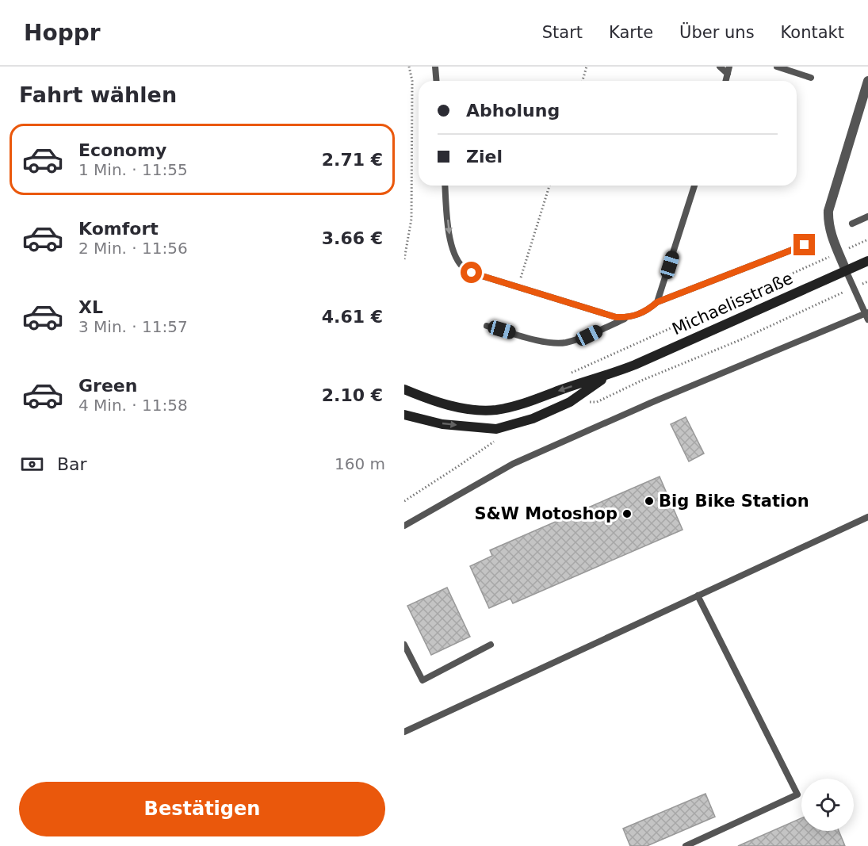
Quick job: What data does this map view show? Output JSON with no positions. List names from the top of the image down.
{
  "streets": {
    "street": ["Michaelisstraße"]
  },
  "places": ["Big Bike Station", "S&W Motoshop"],
  "page": {
    "header": "Hoppr",
    "nav": [
      "Start",
      "Karte",
      "Über uns",
      "Kontakt"
    ],
    "heading": "Fahrt wählen",
    "banner": ["Abholung", "Ziel"],
    "list": [
      {
        "name": "Economy",
        "note": "1 Min. · 11:55",
        "value": "2.71 €"
      },
      {
        "name": "Komfort",
        "note": "2 Min. · 11:56",
        "value": "3.66 €"
      },
      {
        "name": "XL",
        "note": "3 Min. · 11:57",
        "value": "4.61 €"
      },
      {
        "name": "Green",
        "note": "4 Min. · 11:58",
        "value": "2.10 €"
      }
    ],
    "pay": ["Bar", "160 m"],
    "buttons": "Bestätigen"
  }
}
